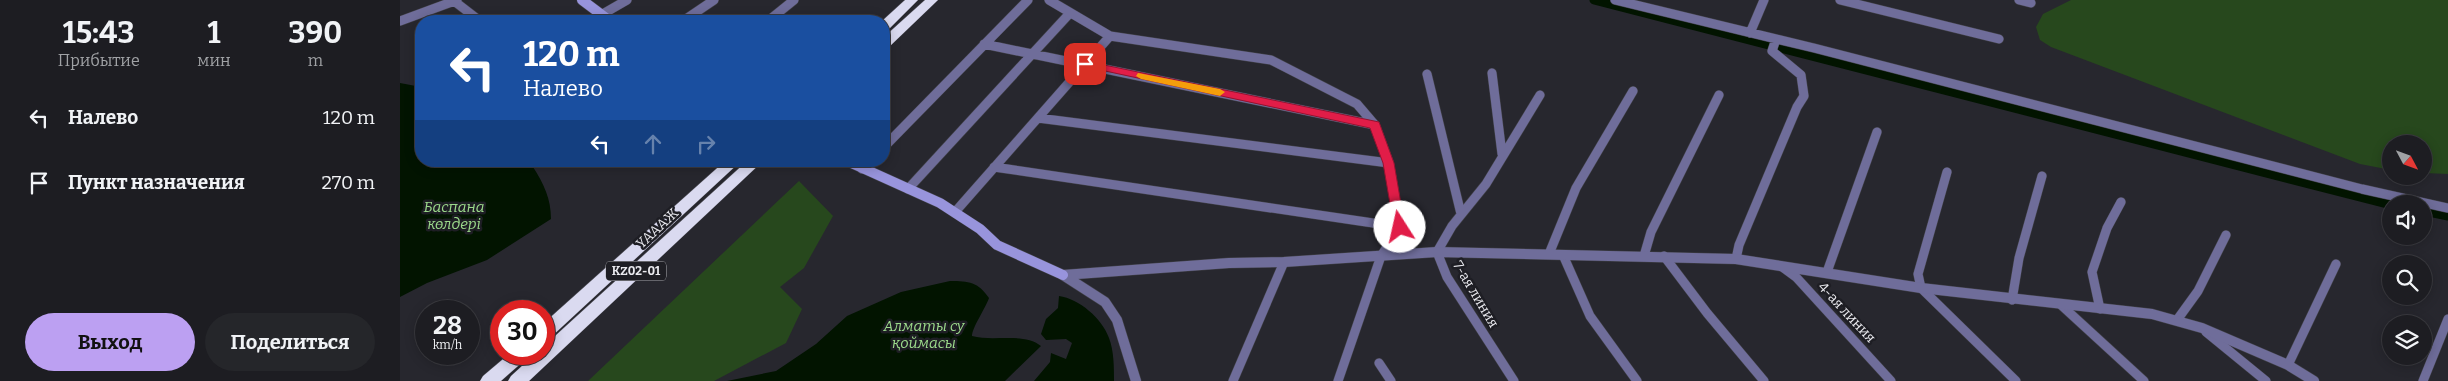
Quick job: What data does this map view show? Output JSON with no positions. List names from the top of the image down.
{
  "streets": {
    "highway": ["ҮАААЖ", "KZ02-01"],
    "street": ["7-ая линия", "4-ая линия"]
  },
  "water": ["Баспана көлдері", "Алматы су қоймасы"],
  "north": "bottom right",
  "page": {
    "eta": [
      "15:43",
      "Прибытие",
      "1",
      "мин",
      "390",
      "m"
    ],
    "turn": ["120 m", "Налево"],
    "list": [
      {
        "name": "Налево",
        "value": "120 m"
      },
      {
        "name": "Пункт назначения",
        "value": "270 m"
      }
    ],
    "speed": "28 km/h",
    "limit": "30",
    "buttons": ["Выход", "Поделиться"]
  }
}
